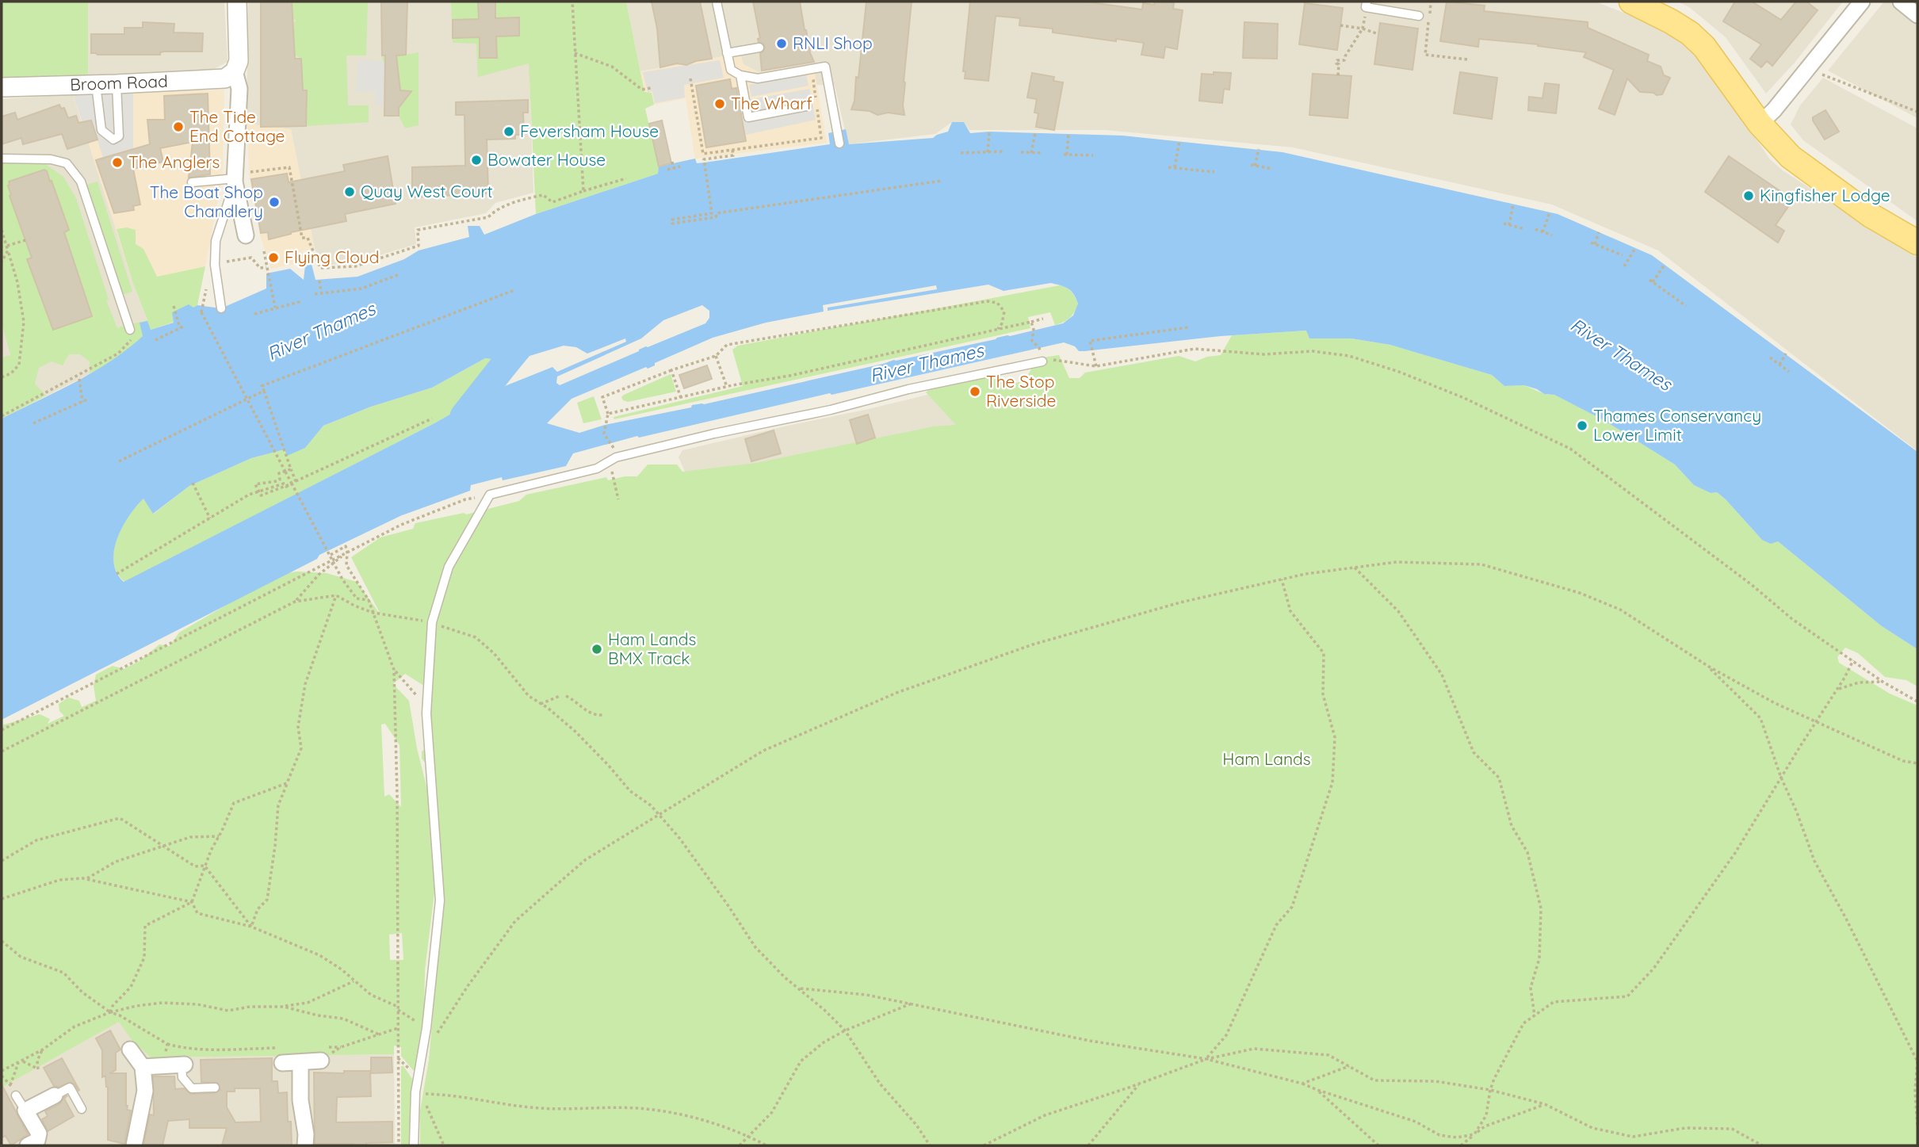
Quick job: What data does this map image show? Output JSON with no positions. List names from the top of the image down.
{
  "streets": {
    "street": ["Broom Road"]
  },
  "water": ["River Thames"],
  "parks": ["Ham Lands"],
  "places": [
    "RNLI Shop",
    "The Wharf",
    "The Tide End Cottage",
    "Feversham House",
    "Bowater House",
    "The Anglers",
    "Quay West Court",
    "Kingfisher Lodge",
    "The Boat Shop Chandlery",
    "Flying Cloud",
    "The Stop Riverside",
    "Thames Conservancy Lower Limit",
    "Ham Lands BMX Track"
  ]
}
